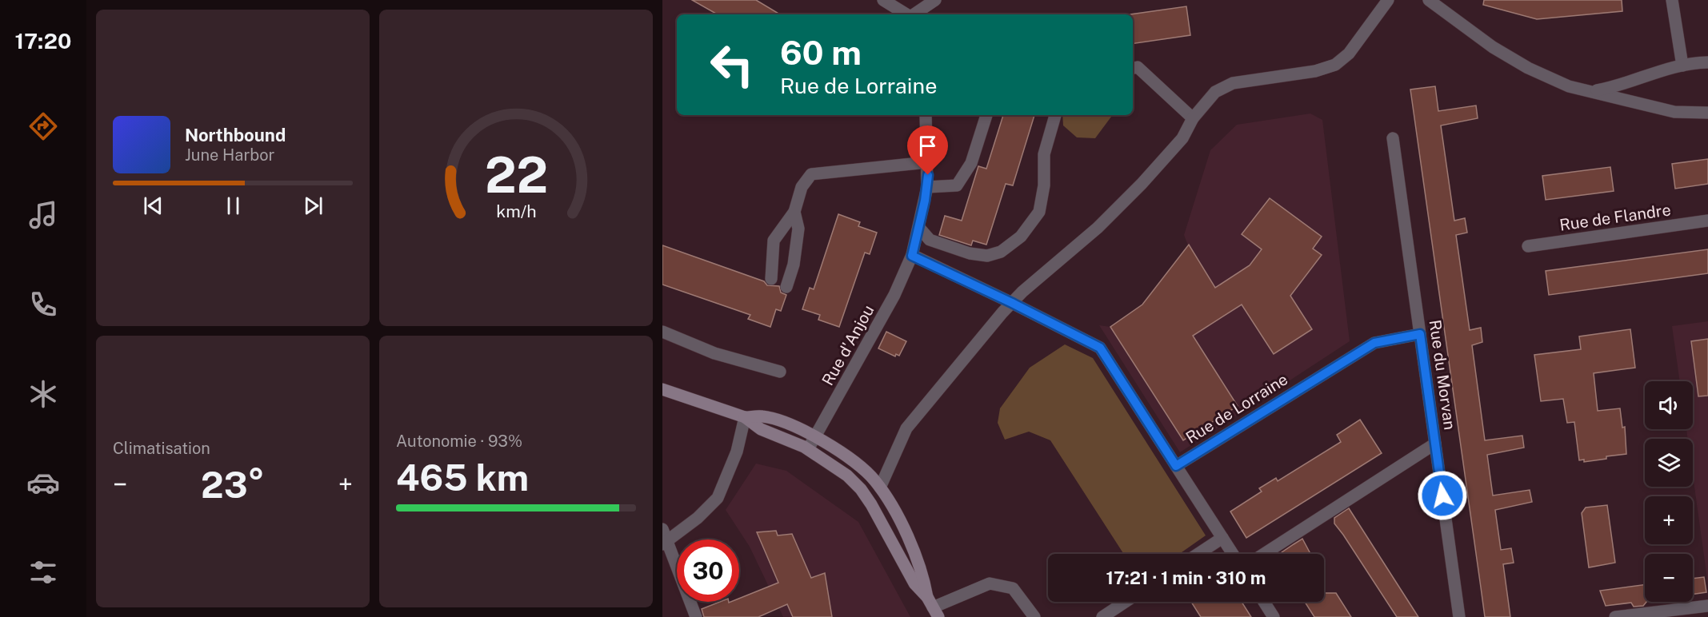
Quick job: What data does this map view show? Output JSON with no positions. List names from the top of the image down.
{
  "streets": {
    "street": [
      "Rue de Flandre",
      "Rue d'Anjou",
      "Rue du Morvan",
      "Rue de Lorraine"
    ]
  },
  "crossings": [
    ["Rue du Morvan", "Rue de Lorraine"]
  ],
  "page": {
    "tabs": "17:20",
    "turn": ["60 m", "Rue de Lorraine"],
    "song": ["Northbound", "June Harbor"],
    "tile": [
      "Climatisation",
      ["Autonomie · 93%", "465 km"]
    ],
    "map_buttons": ["+", "−"],
    "heat": ["−", "23°", "+"],
    "limit": "30",
    "trip": "17:21 · 1 min · 310 m",
    "gauge": ["22", "km/h"]
  }
}
